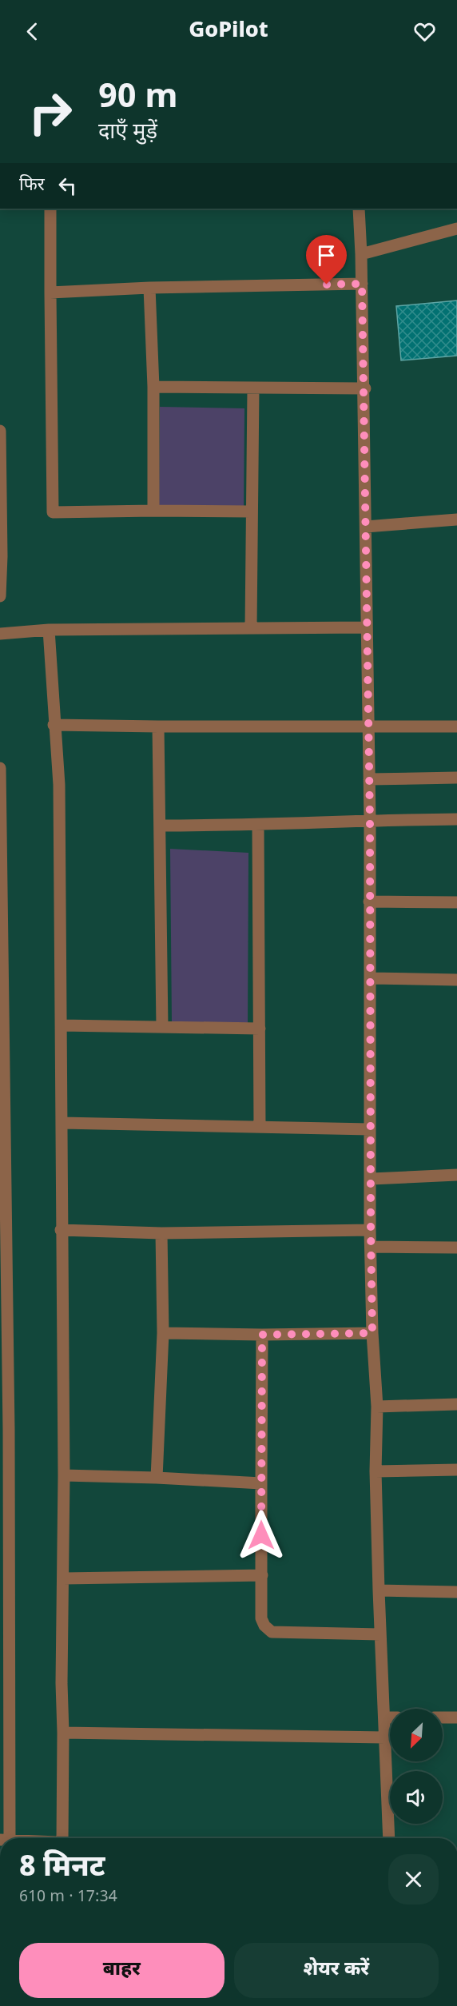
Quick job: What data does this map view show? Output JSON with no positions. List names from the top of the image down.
{
  "north": "bottom left",
  "page": {
    "header": "GoPilot",
    "turn": ["90 m", "दाएँ मुड़ें"],
    "then": "फिर",
    "heading": ["8 मिनट", "610 m · 17:34"],
    "buttons": ["बाहर", "शेयर करें"]
  }
}
